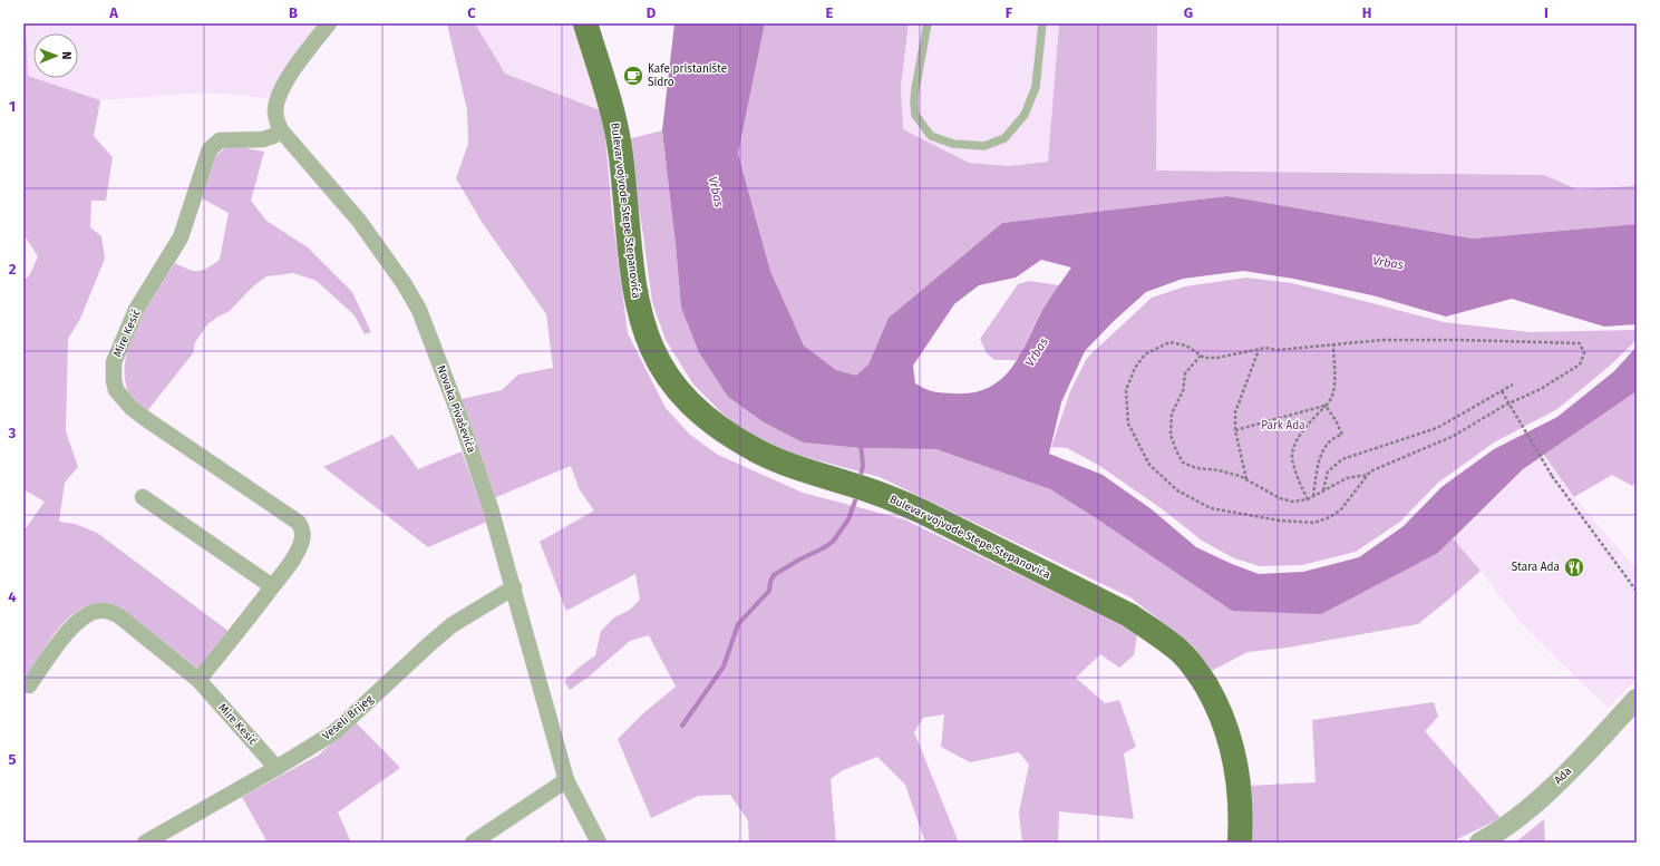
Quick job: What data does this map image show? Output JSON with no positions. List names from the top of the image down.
{
  "streets": {
    "main road": ["Bulevar vojvode Stepe Stepanovića"],
    "street": [
      "Mire Kesić",
      "Novaka Pivaševića",
      "Veseli Brijeg",
      "Ada"
    ]
  },
  "crossings": [
    ["Mire Kesić", "Novaka Pivaševića"],
    ["Mire Kesić", "Veseli Brijeg"],
    ["Novaka Pivaševića", "Veseli Brijeg"]
  ],
  "water": ["Vrbas"],
  "parks": ["Park Ada"],
  "places": {
    "cafe": ["Kafe pristanište Sidro"],
    "restaurant": ["Stara Ada"]
  },
  "north": "right",
  "grid": {
    "columns": [
      "A",
      "B",
      "C",
      "D",
      "E",
      "F",
      "G",
      "H",
      "I"
    ],
    "rows": [
      "1",
      "2",
      "3",
      "4",
      "5"
    ]
  }
}
